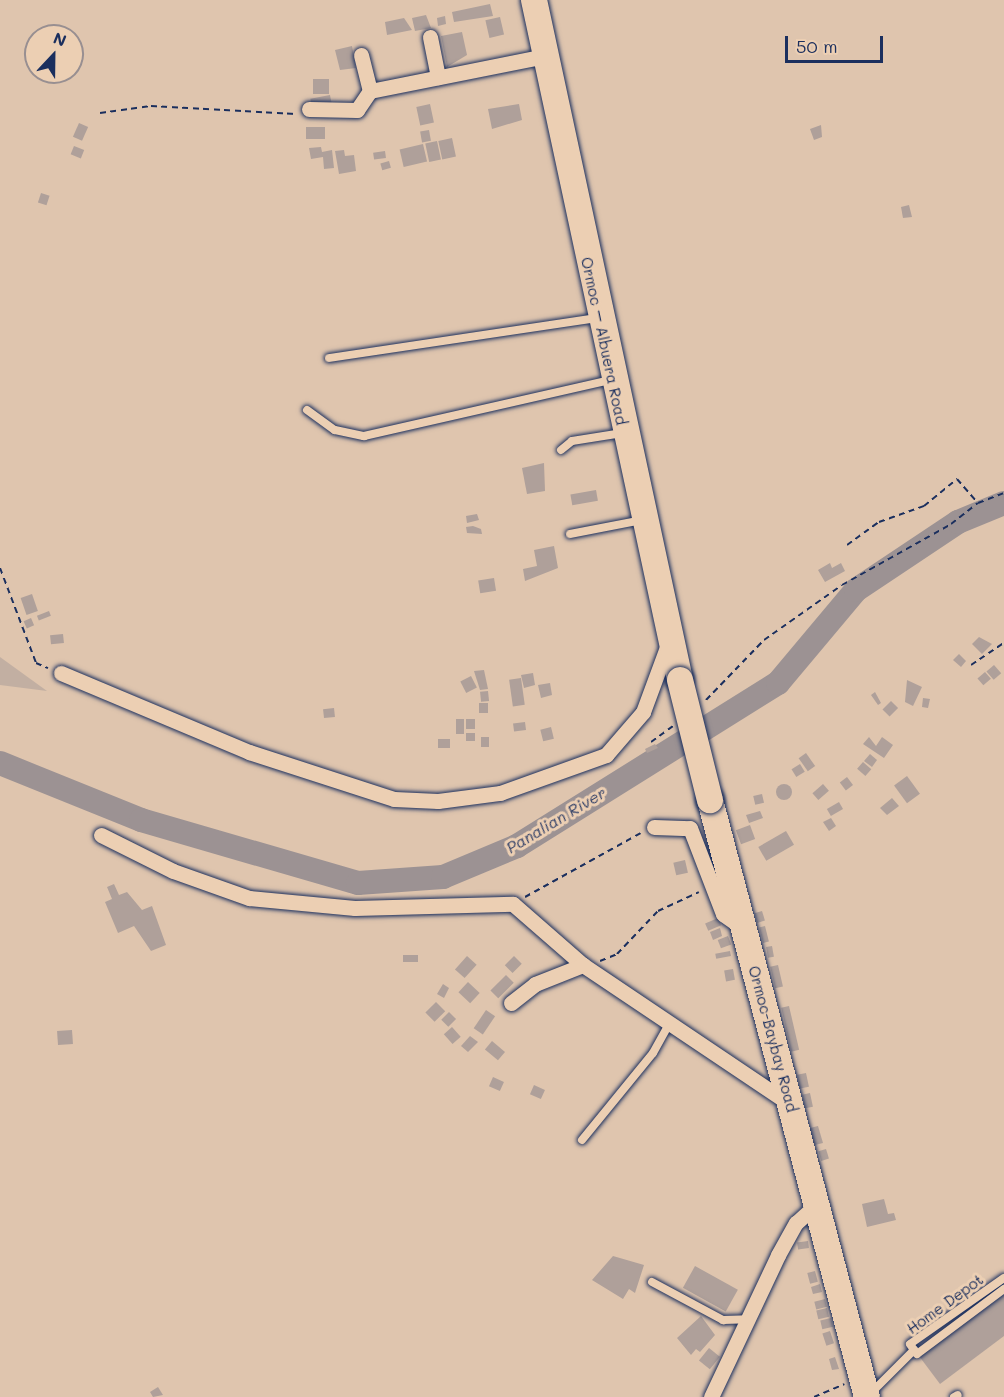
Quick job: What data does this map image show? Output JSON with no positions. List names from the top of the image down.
{
  "streets": {
    "highway": ["Ormoc – Albuera Road", "Ormoc-Baybay Road"],
    "lane": ["Home Depot"]
  },
  "crossings": [
    ["Ormoc – Albuera Road", "Ormoc-Baybay Road"]
  ],
  "water": ["Panalian River"],
  "scale_bar": "50 m",
  "north": "top"
}
